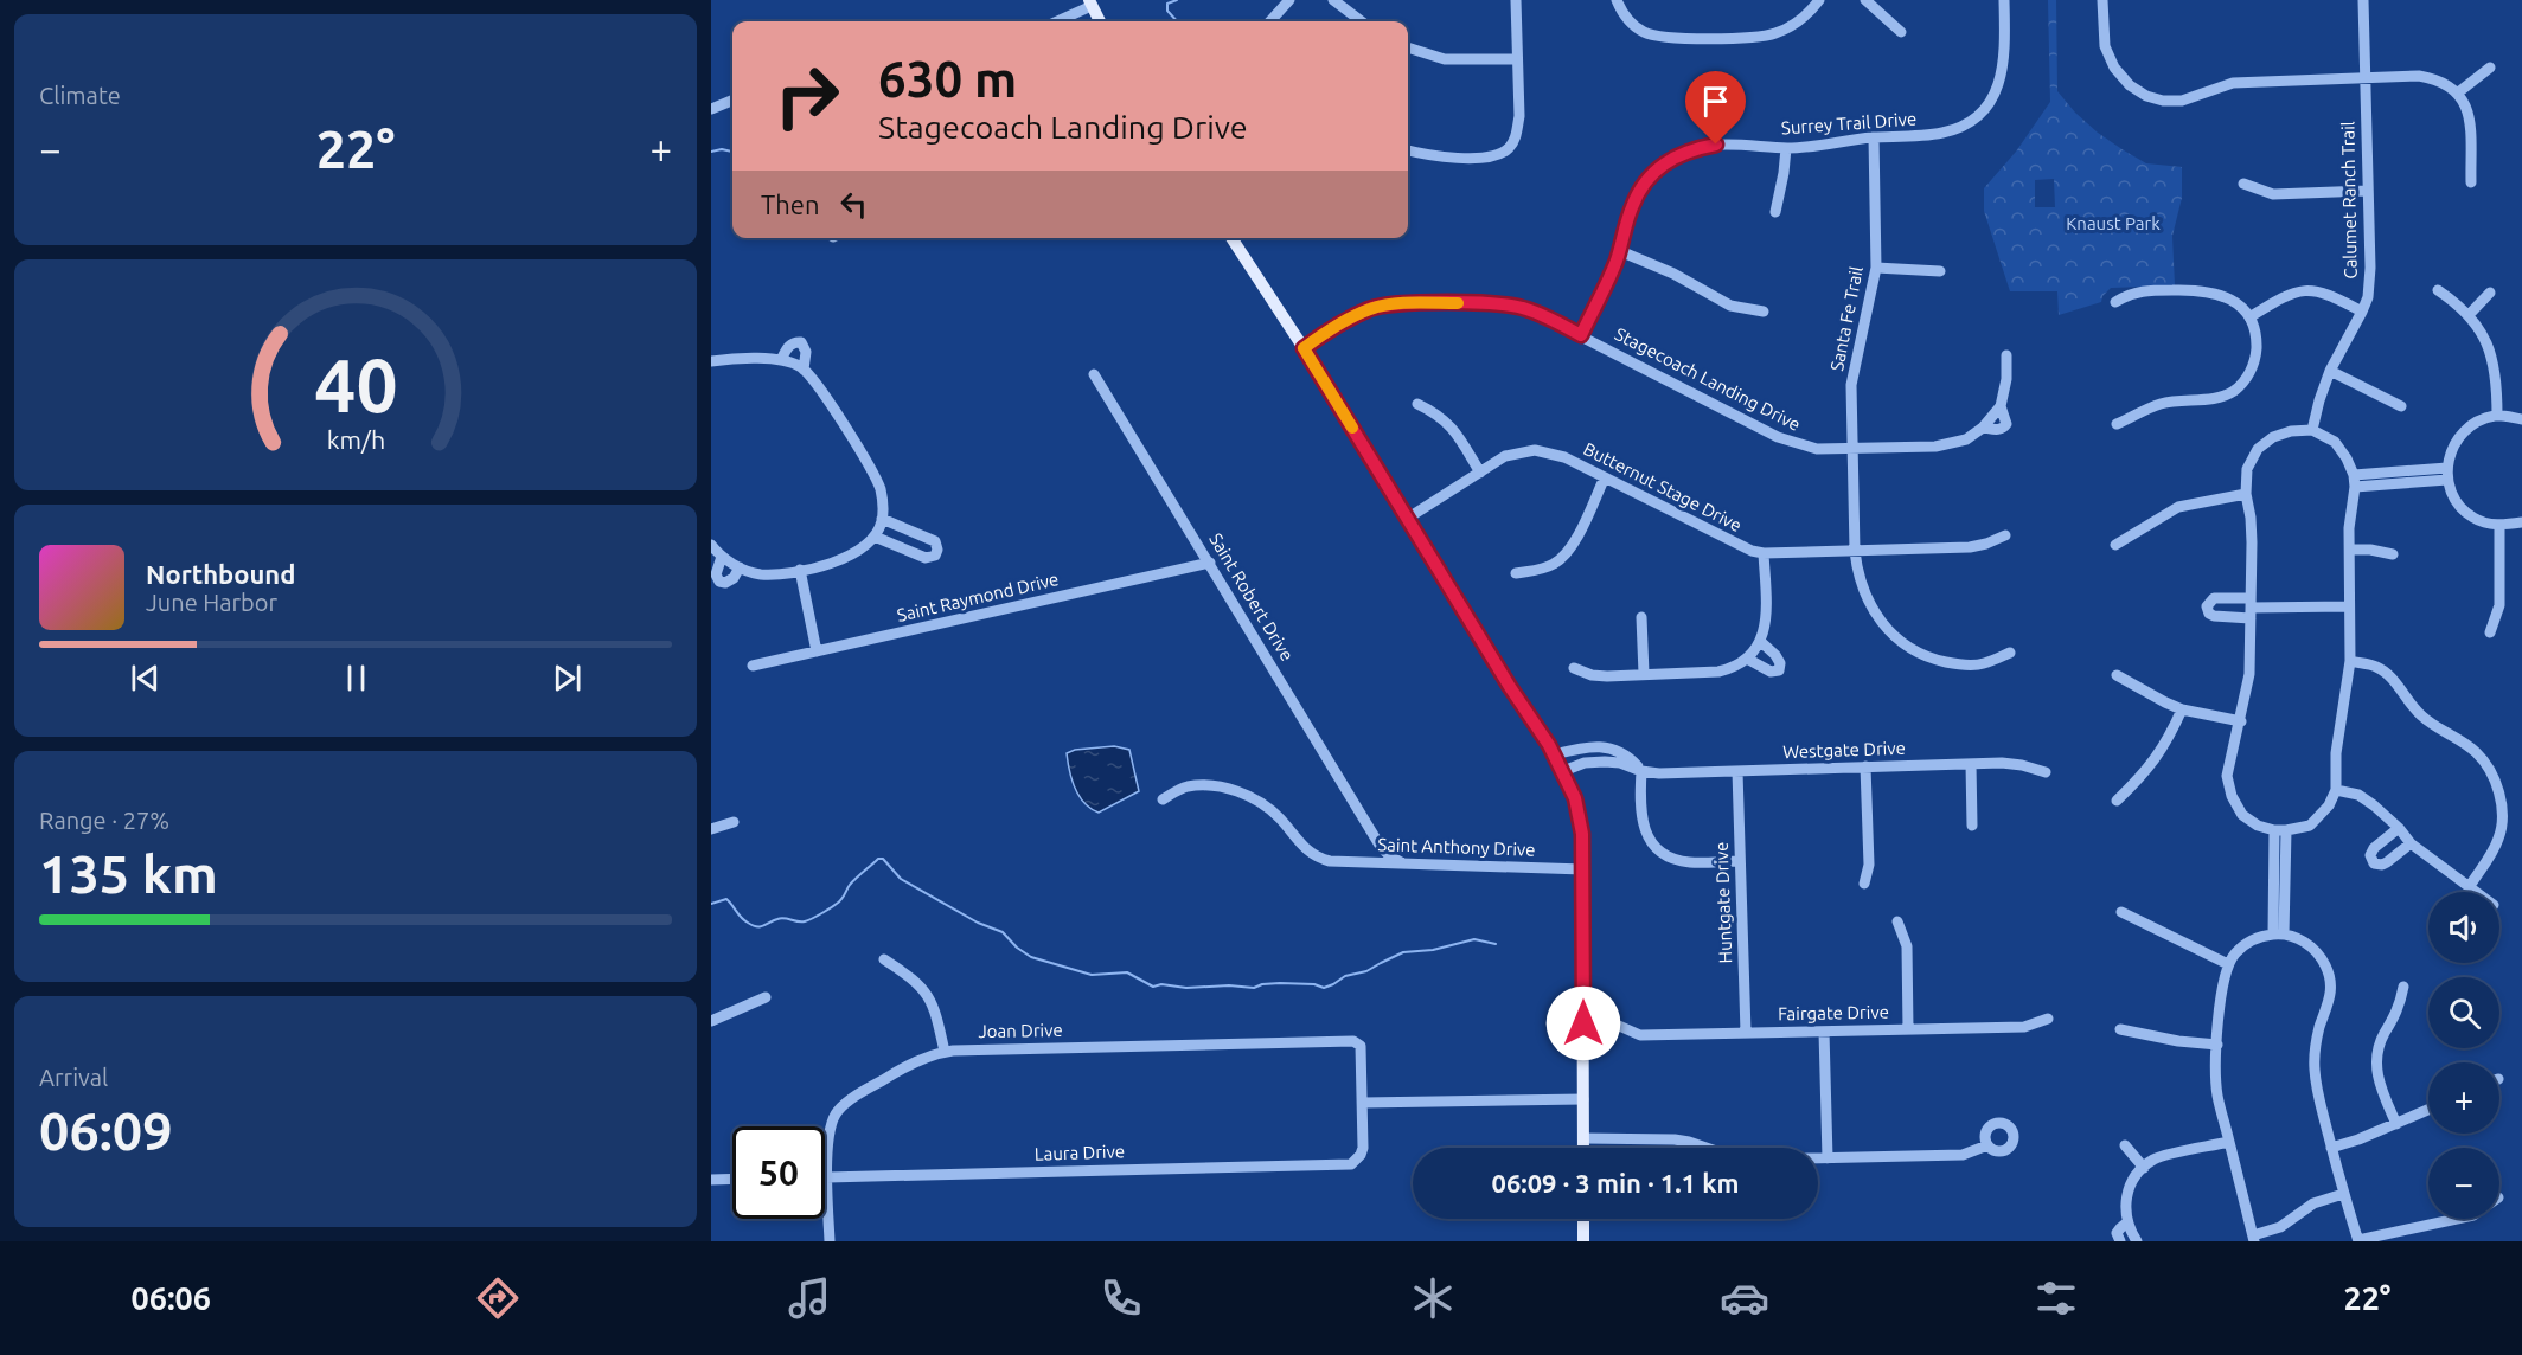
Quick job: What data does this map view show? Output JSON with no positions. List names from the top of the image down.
{
  "streets": {
    "street": [
      "Surrey Trail Drive",
      "Calumet Ranch Trail",
      "Santa Fe Trail",
      "Stagecoach Landing Drive",
      "Butternut Stage Drive",
      "Saint Raymond Drive",
      "Saint Robert Drive",
      "Westgate Drive",
      "Saint Anthony Drive",
      "Huntgate Drive",
      "Fairgate Drive",
      "Joan Drive",
      "Laura Drive"
    ]
  },
  "crossings": [
    ["Surrey Trail Drive", "Santa Fe Trail"],
    ["Surrey Trail Drive", "Stagecoach Landing Drive"],
    ["Santa Fe Trail", "Stagecoach Landing Drive"],
    ["Santa Fe Trail", "Butternut Stage Drive"],
    ["Saint Raymond Drive", "Saint Robert Drive"],
    ["Saint Robert Drive", "Saint Anthony Drive"],
    ["Westgate Drive", "Huntgate Drive"],
    ["Huntgate Drive", "Fairgate Drive"],
    ["Joan Drive", "Laura Drive"]
  ],
  "parks": ["Knaust Park"],
  "page": {
    "tile": [
      "Climate",
      ["Range · 27%", "135 km"],
      ["Arrival", "06:09"]
    ],
    "turn": ["630 m", "Stagecoach Landing Drive"],
    "heat": ["−", "22°", "+"],
    "then": "Then",
    "song": ["Northbound", "June Harbor"],
    "map_buttons": ["+", "−"],
    "limit": "50",
    "trip": "06:09 · 3 min · 1.1 km",
    "tabs": ["06:06", "22°"],
    "gauge": ["40", "km/h"]
  }
}
